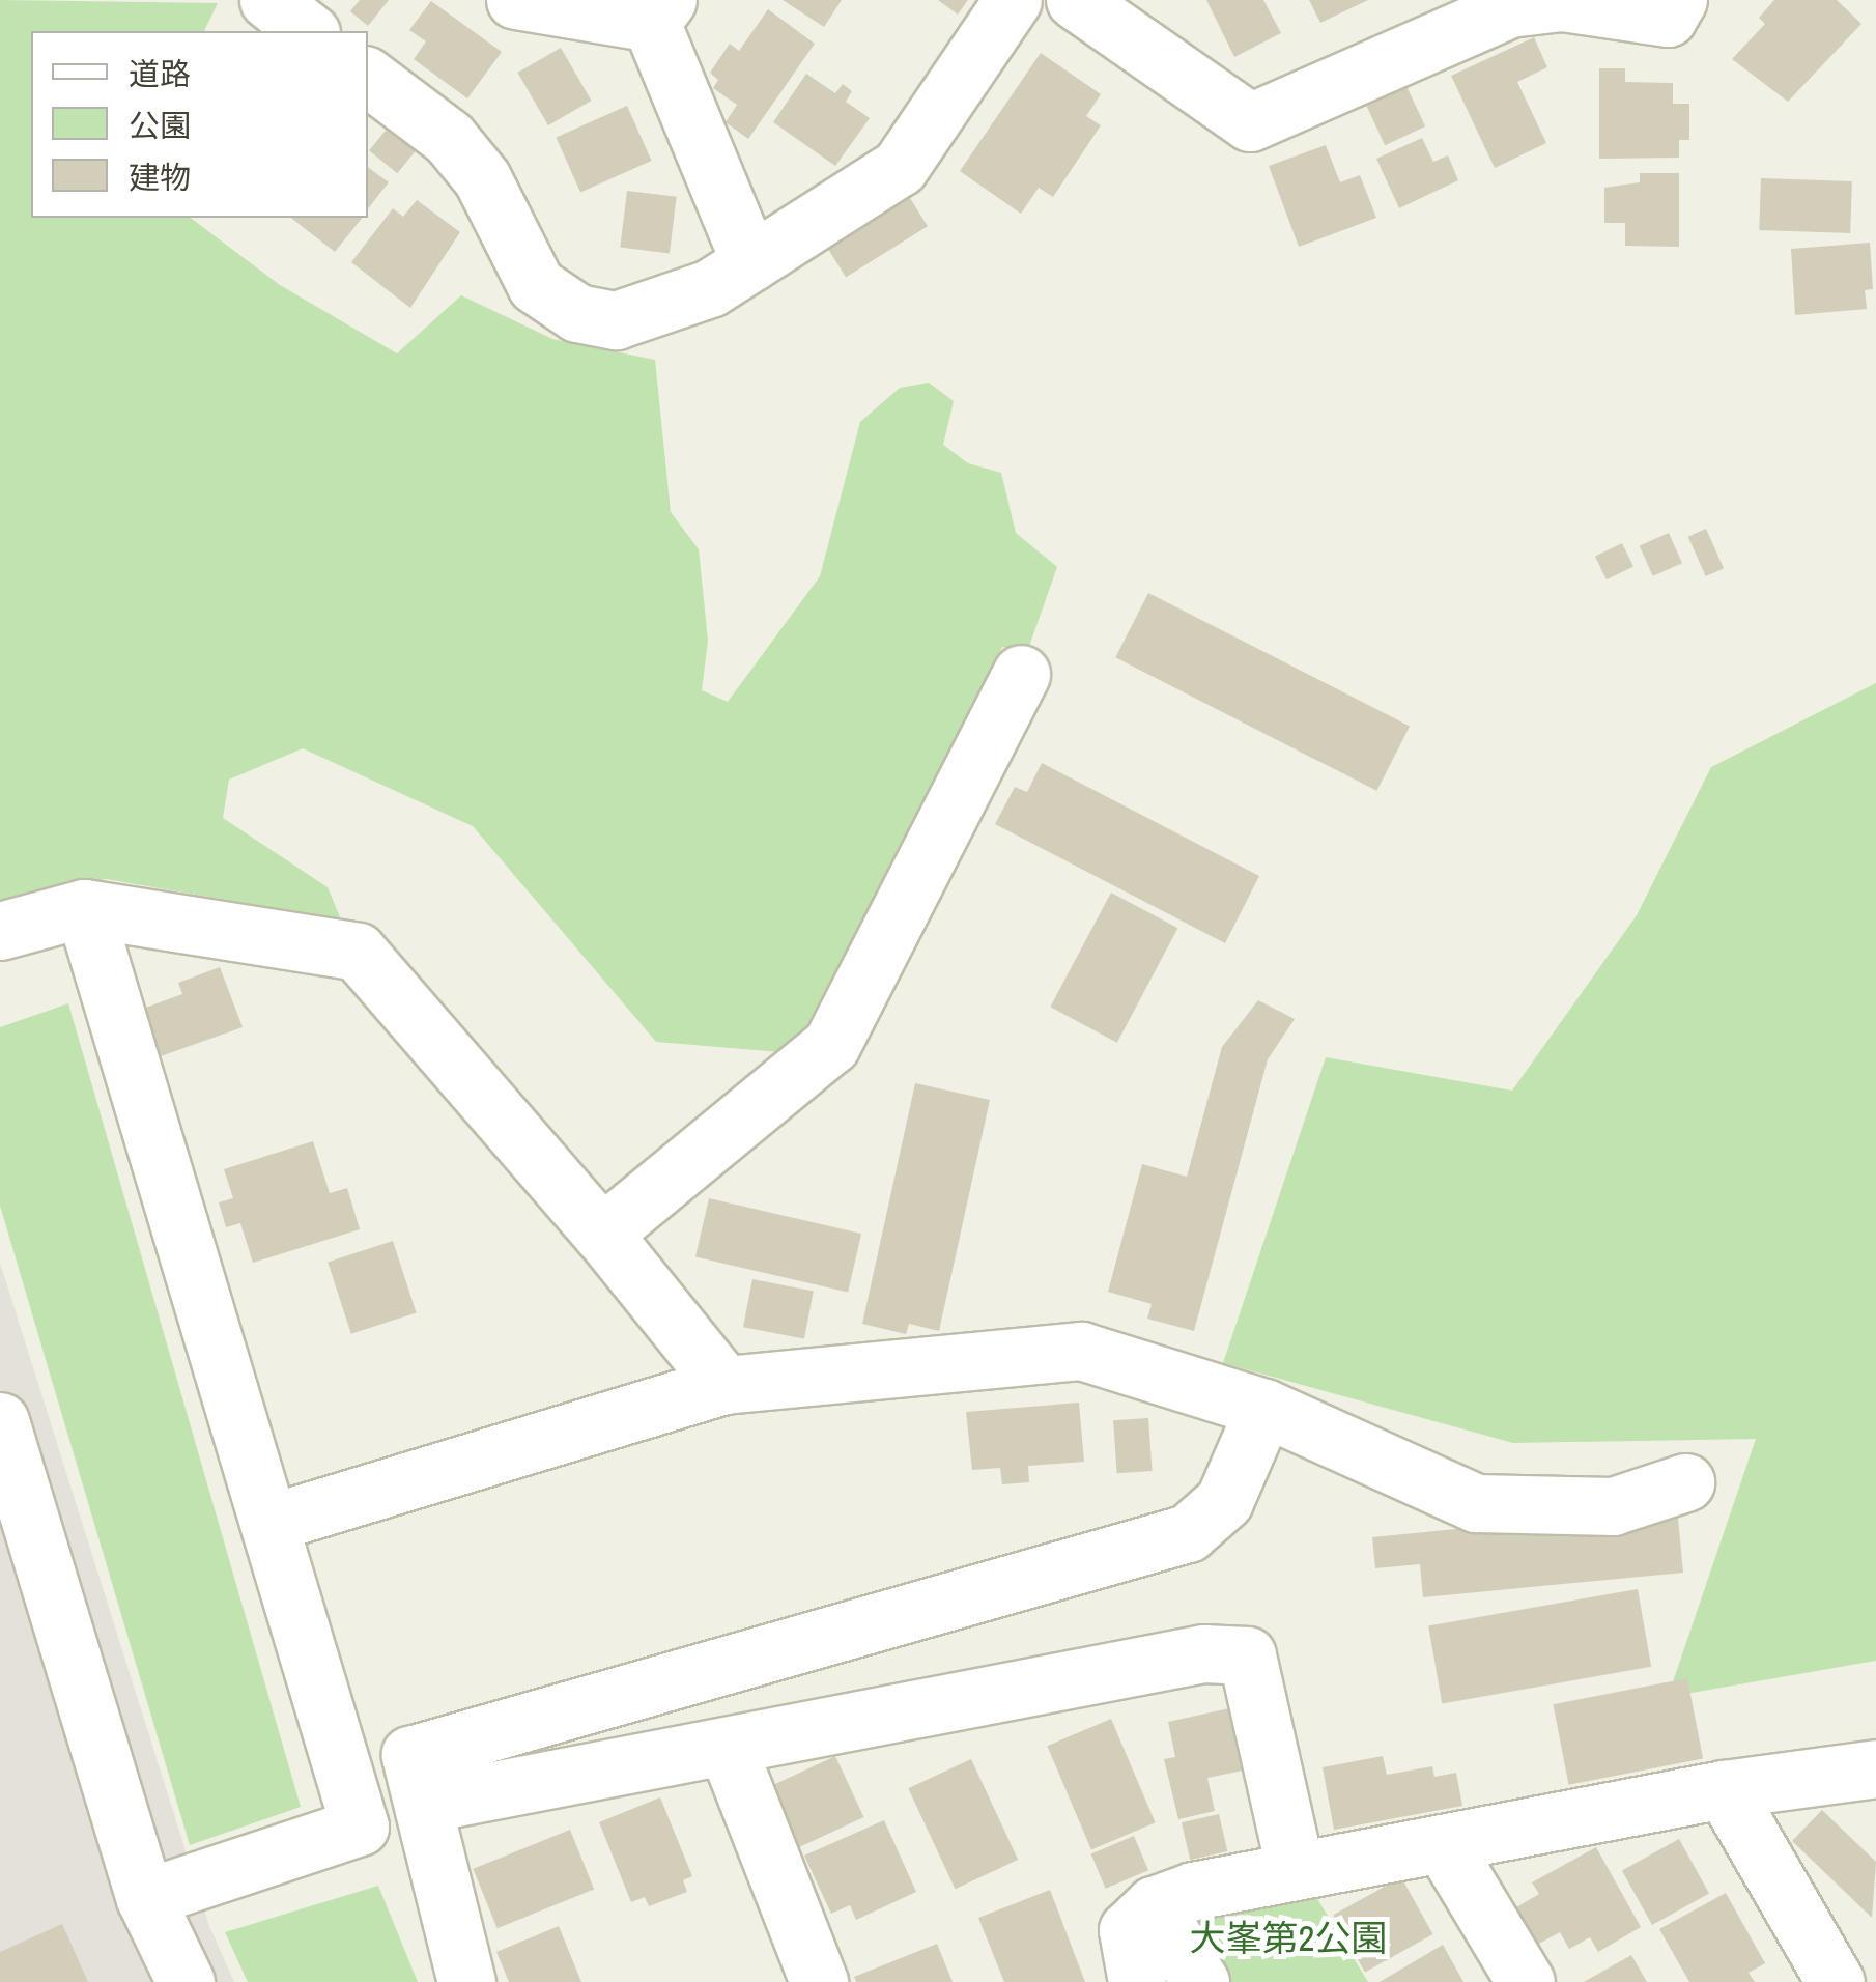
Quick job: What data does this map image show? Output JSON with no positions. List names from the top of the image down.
{
  "parks": ["大峯第2公園"],
  "legend": ["道路", "公園", "建物"]
}
